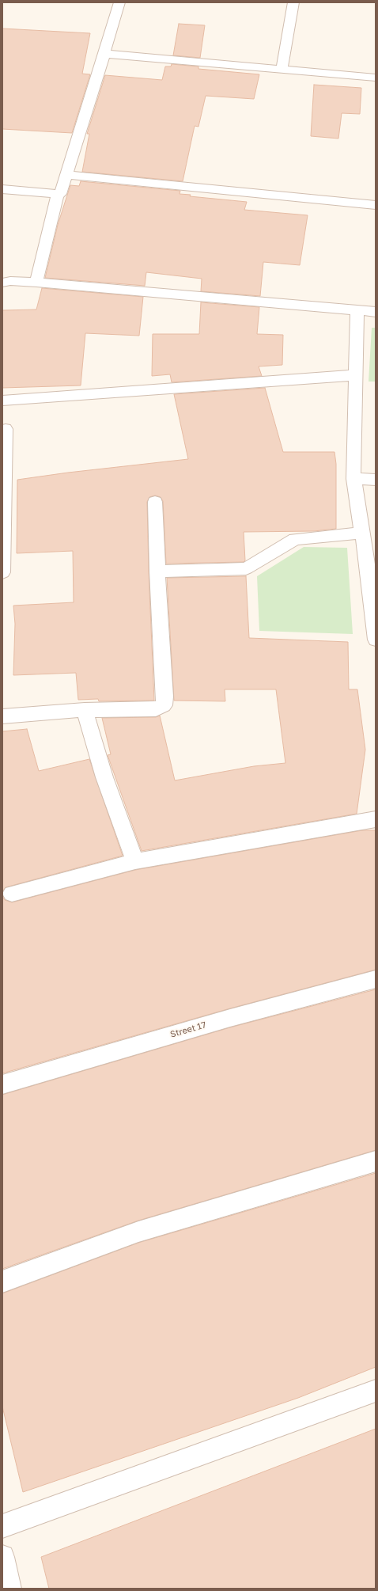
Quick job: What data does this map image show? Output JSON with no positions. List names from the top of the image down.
{
  "streets": {
    "street": ["Street 17"]
  }
}
